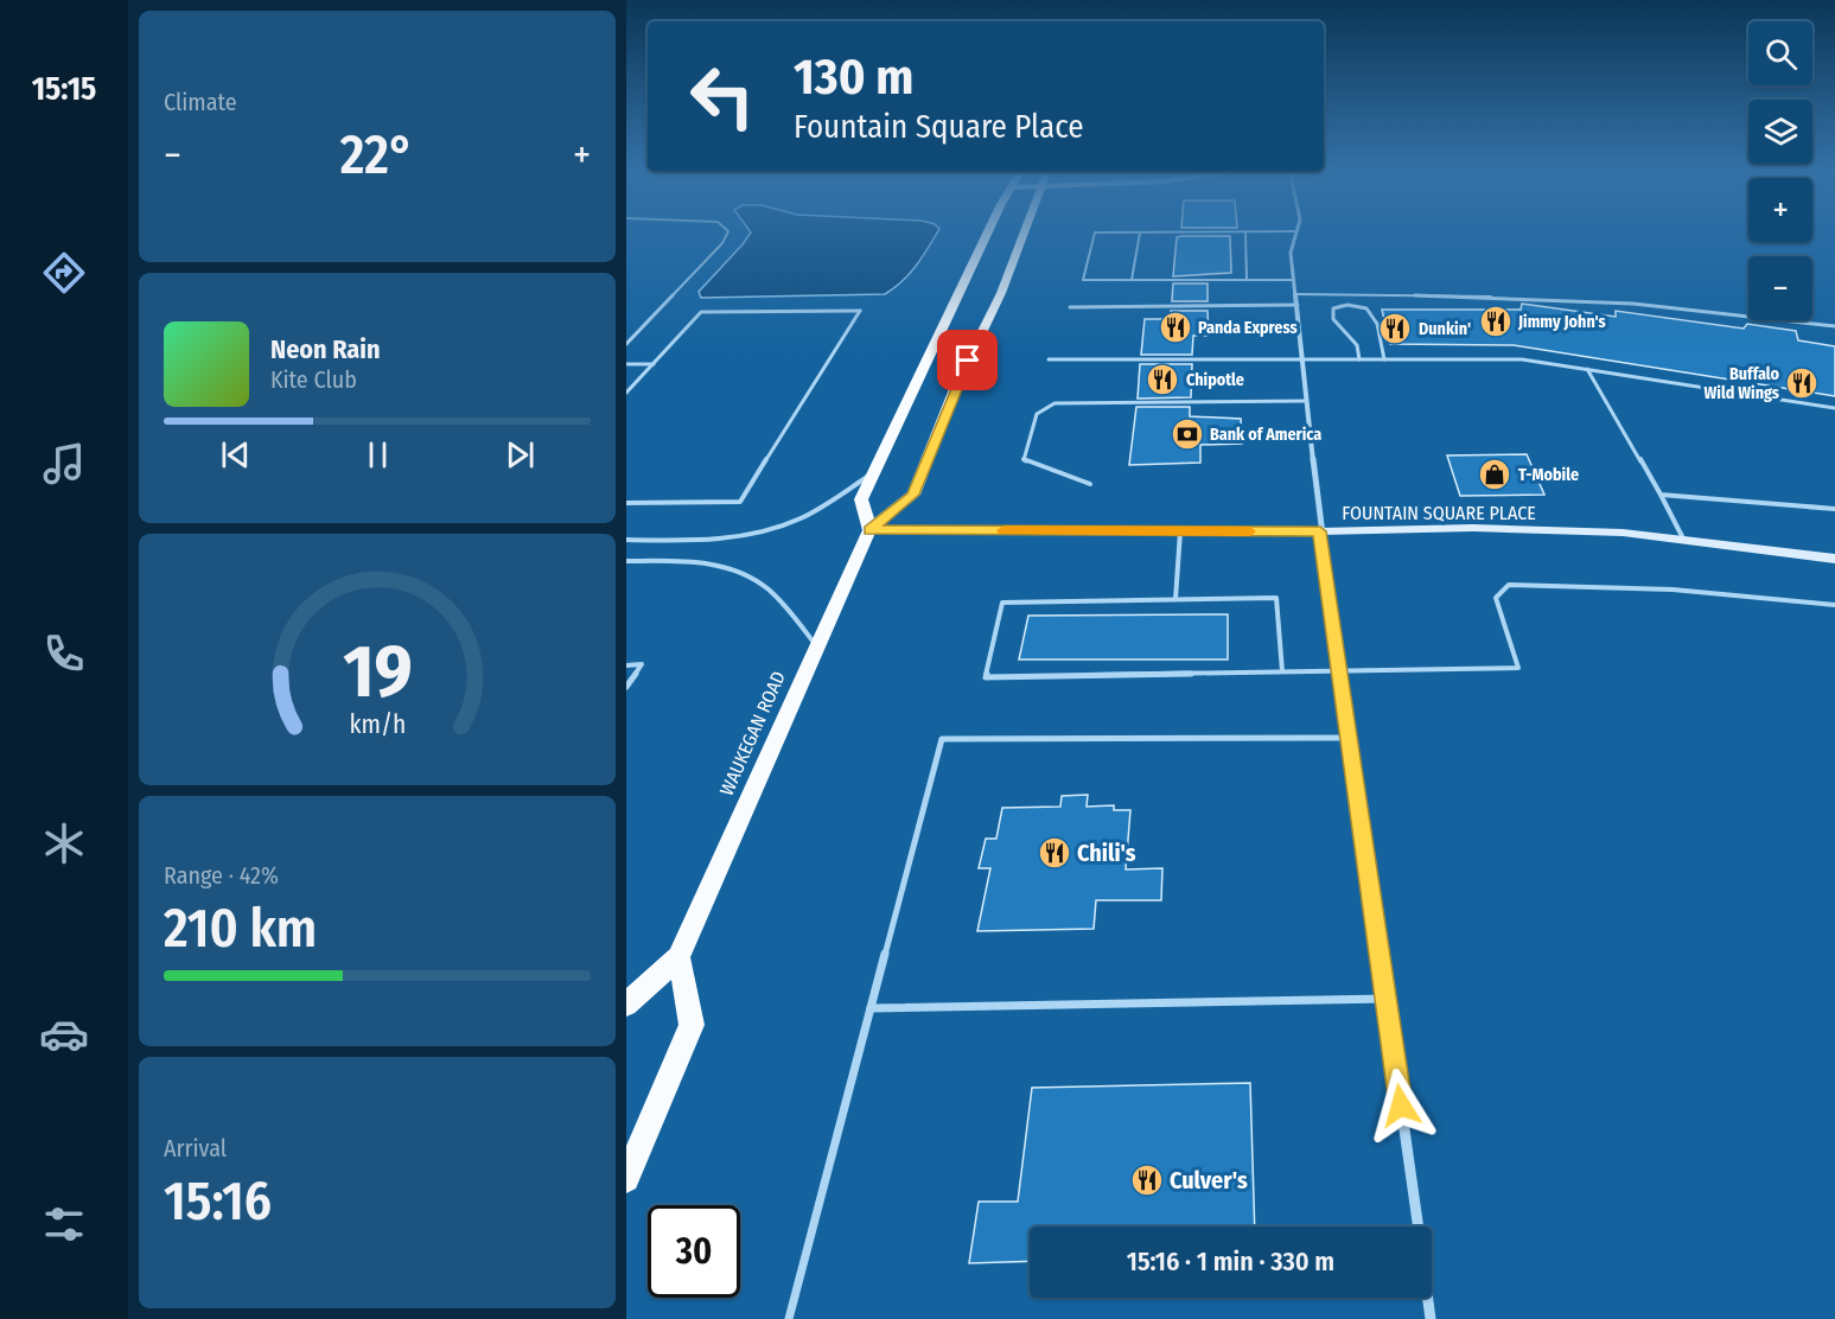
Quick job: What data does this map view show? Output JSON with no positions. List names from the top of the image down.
{
  "streets": {
    "main road": ["WAUKEGAN ROAD"],
    "street": ["FOUNTAIN SQUARE PLACE"]
  },
  "crossings": [
    ["FOUNTAIN SQUARE PLACE", "WAUKEGAN ROAD"]
  ],
  "places": {
    "restaurant": [
      "Jimmy John's",
      "Panda Express",
      "Dunkin'",
      "Chipotle",
      "Buffalo Wild Wings",
      "Chili's",
      "Culver's"
    ],
    "bank": ["Bank of America"],
    "shop": ["T-Mobile"]
  },
  "page": {
    "tabs": "15:15",
    "tile": [
      "Climate",
      ["Range · 42%", "210 km"],
      ["Arrival", "15:16"]
    ],
    "map_buttons": ["+", "−"],
    "turn": ["130 m", "Fountain Square Place"],
    "heat": ["−", "22°", "+"],
    "song": ["Neon Rain", "Kite Club"],
    "limit": "30",
    "trip": "15:16 · 1 min · 330 m",
    "gauge": ["19", "km/h"]
  }
}
